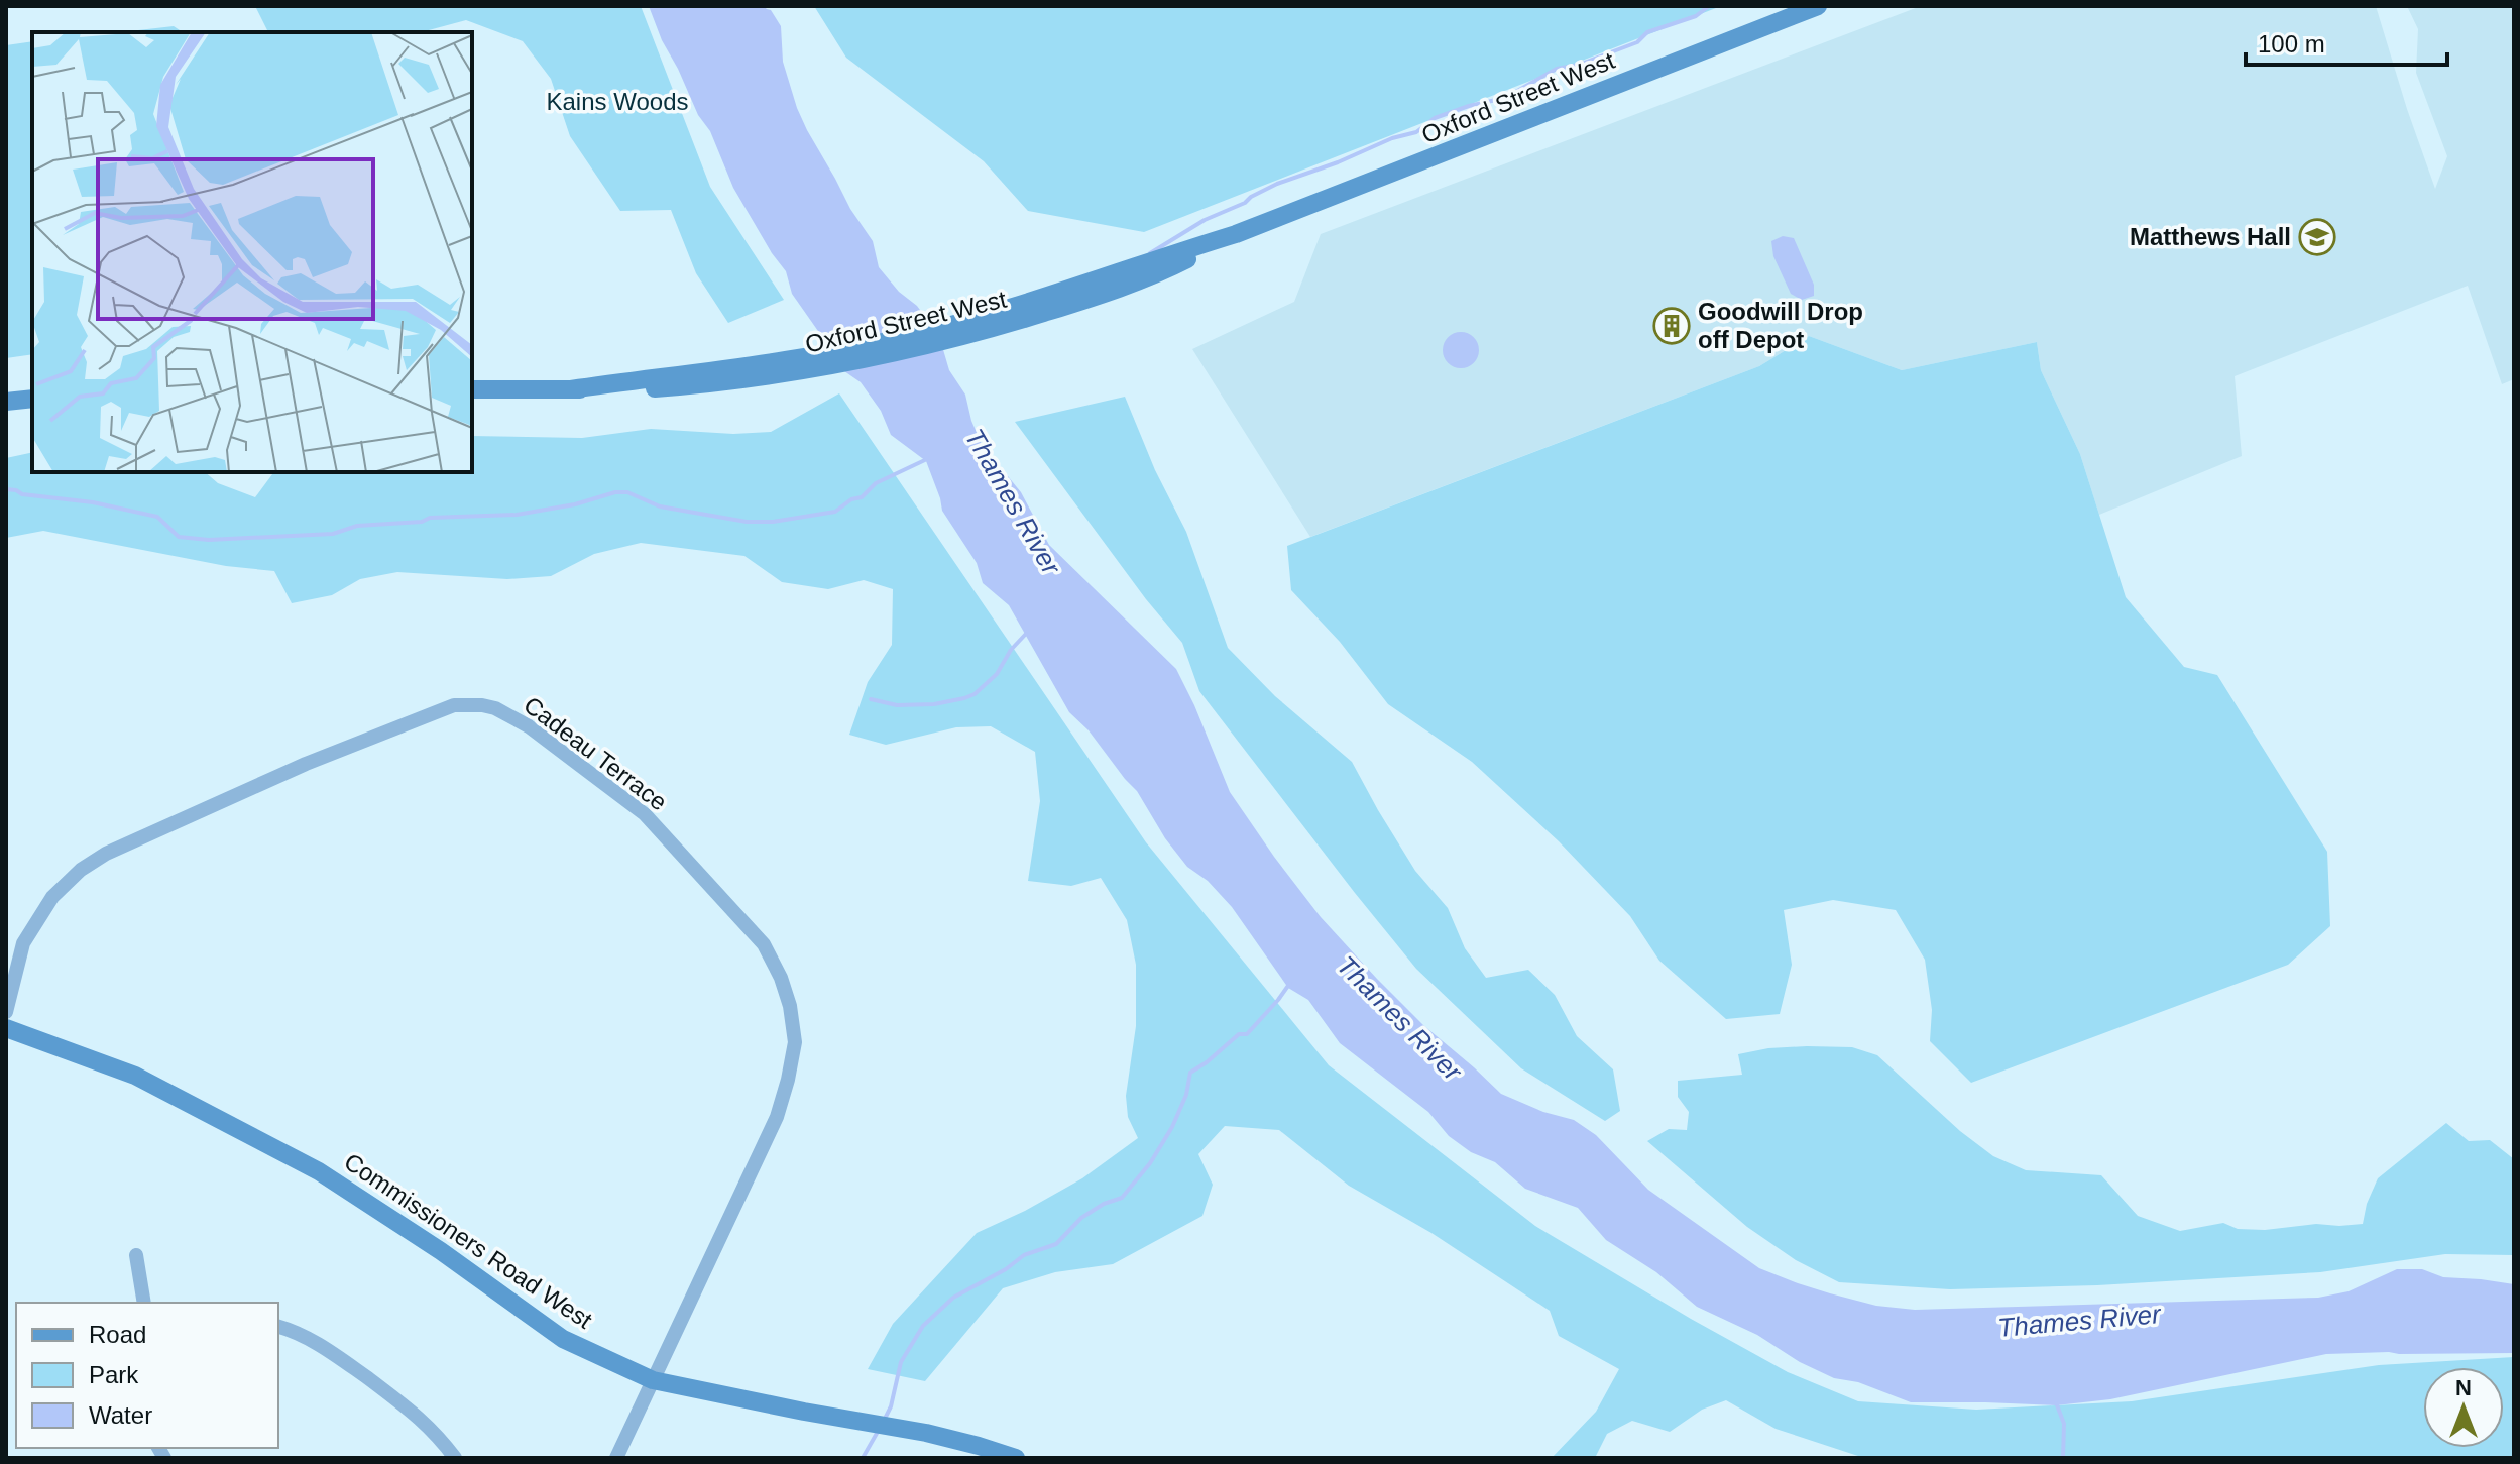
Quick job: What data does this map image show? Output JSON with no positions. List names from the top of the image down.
{
  "streets": {
    "main road": ["Oxford Street West", "Commissioners Road West"],
    "street": ["Cadeau Terrace"]
  },
  "crossings": [
    ["Cadeau Terrace", "Commissioners Road West"]
  ],
  "water": ["Thames River"],
  "parks": ["Kains Woods"],
  "places": {
    "school or university": ["Matthews Hall"],
    "building": ["Goodwill Drop off Depot"]
  },
  "legend": ["Road", "Park", "Water"],
  "scale_bar": "100 m",
  "north": "top"
}
